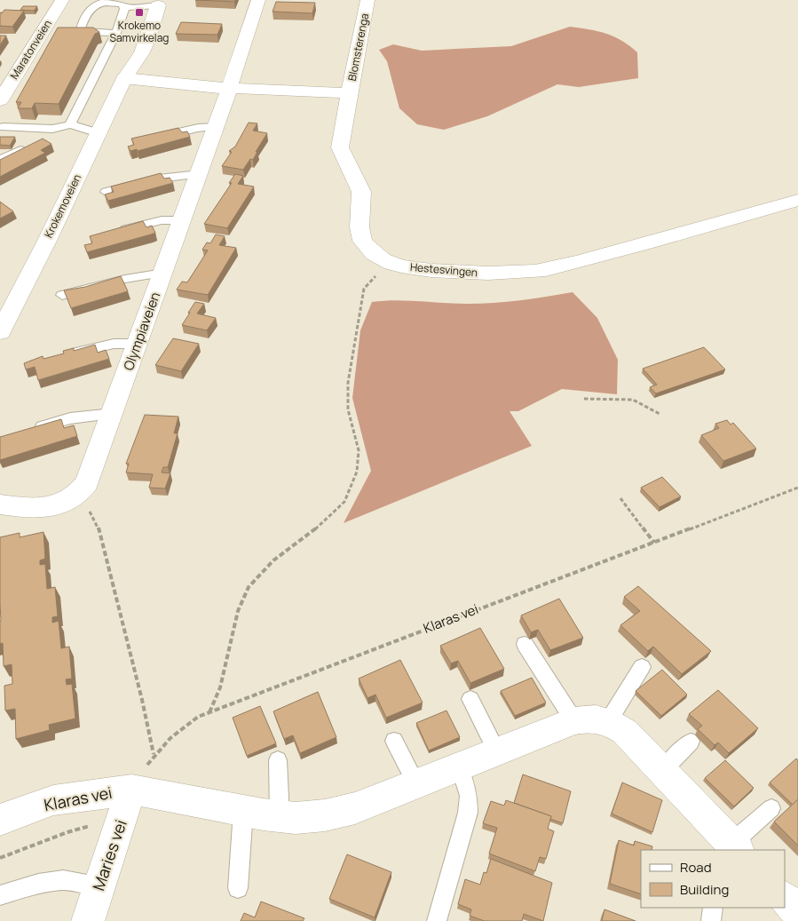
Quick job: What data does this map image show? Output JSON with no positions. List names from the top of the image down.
{
  "streets": {
    "street": [
      "Blomsterenga",
      "Maratonveien",
      "Krokemoveien",
      "Hestesvingen",
      "Olympiaveien",
      "Klaras vei",
      "Maries vei"
    ]
  },
  "crossings": [
    ["Blomsterenga", "Hestesvingen"],
    ["Klaras vei", "Maries vei"]
  ],
  "places": {
    "transit": ["Krokemo Samvirkelag"]
  },
  "legend": ["Road", "Building"]
}
